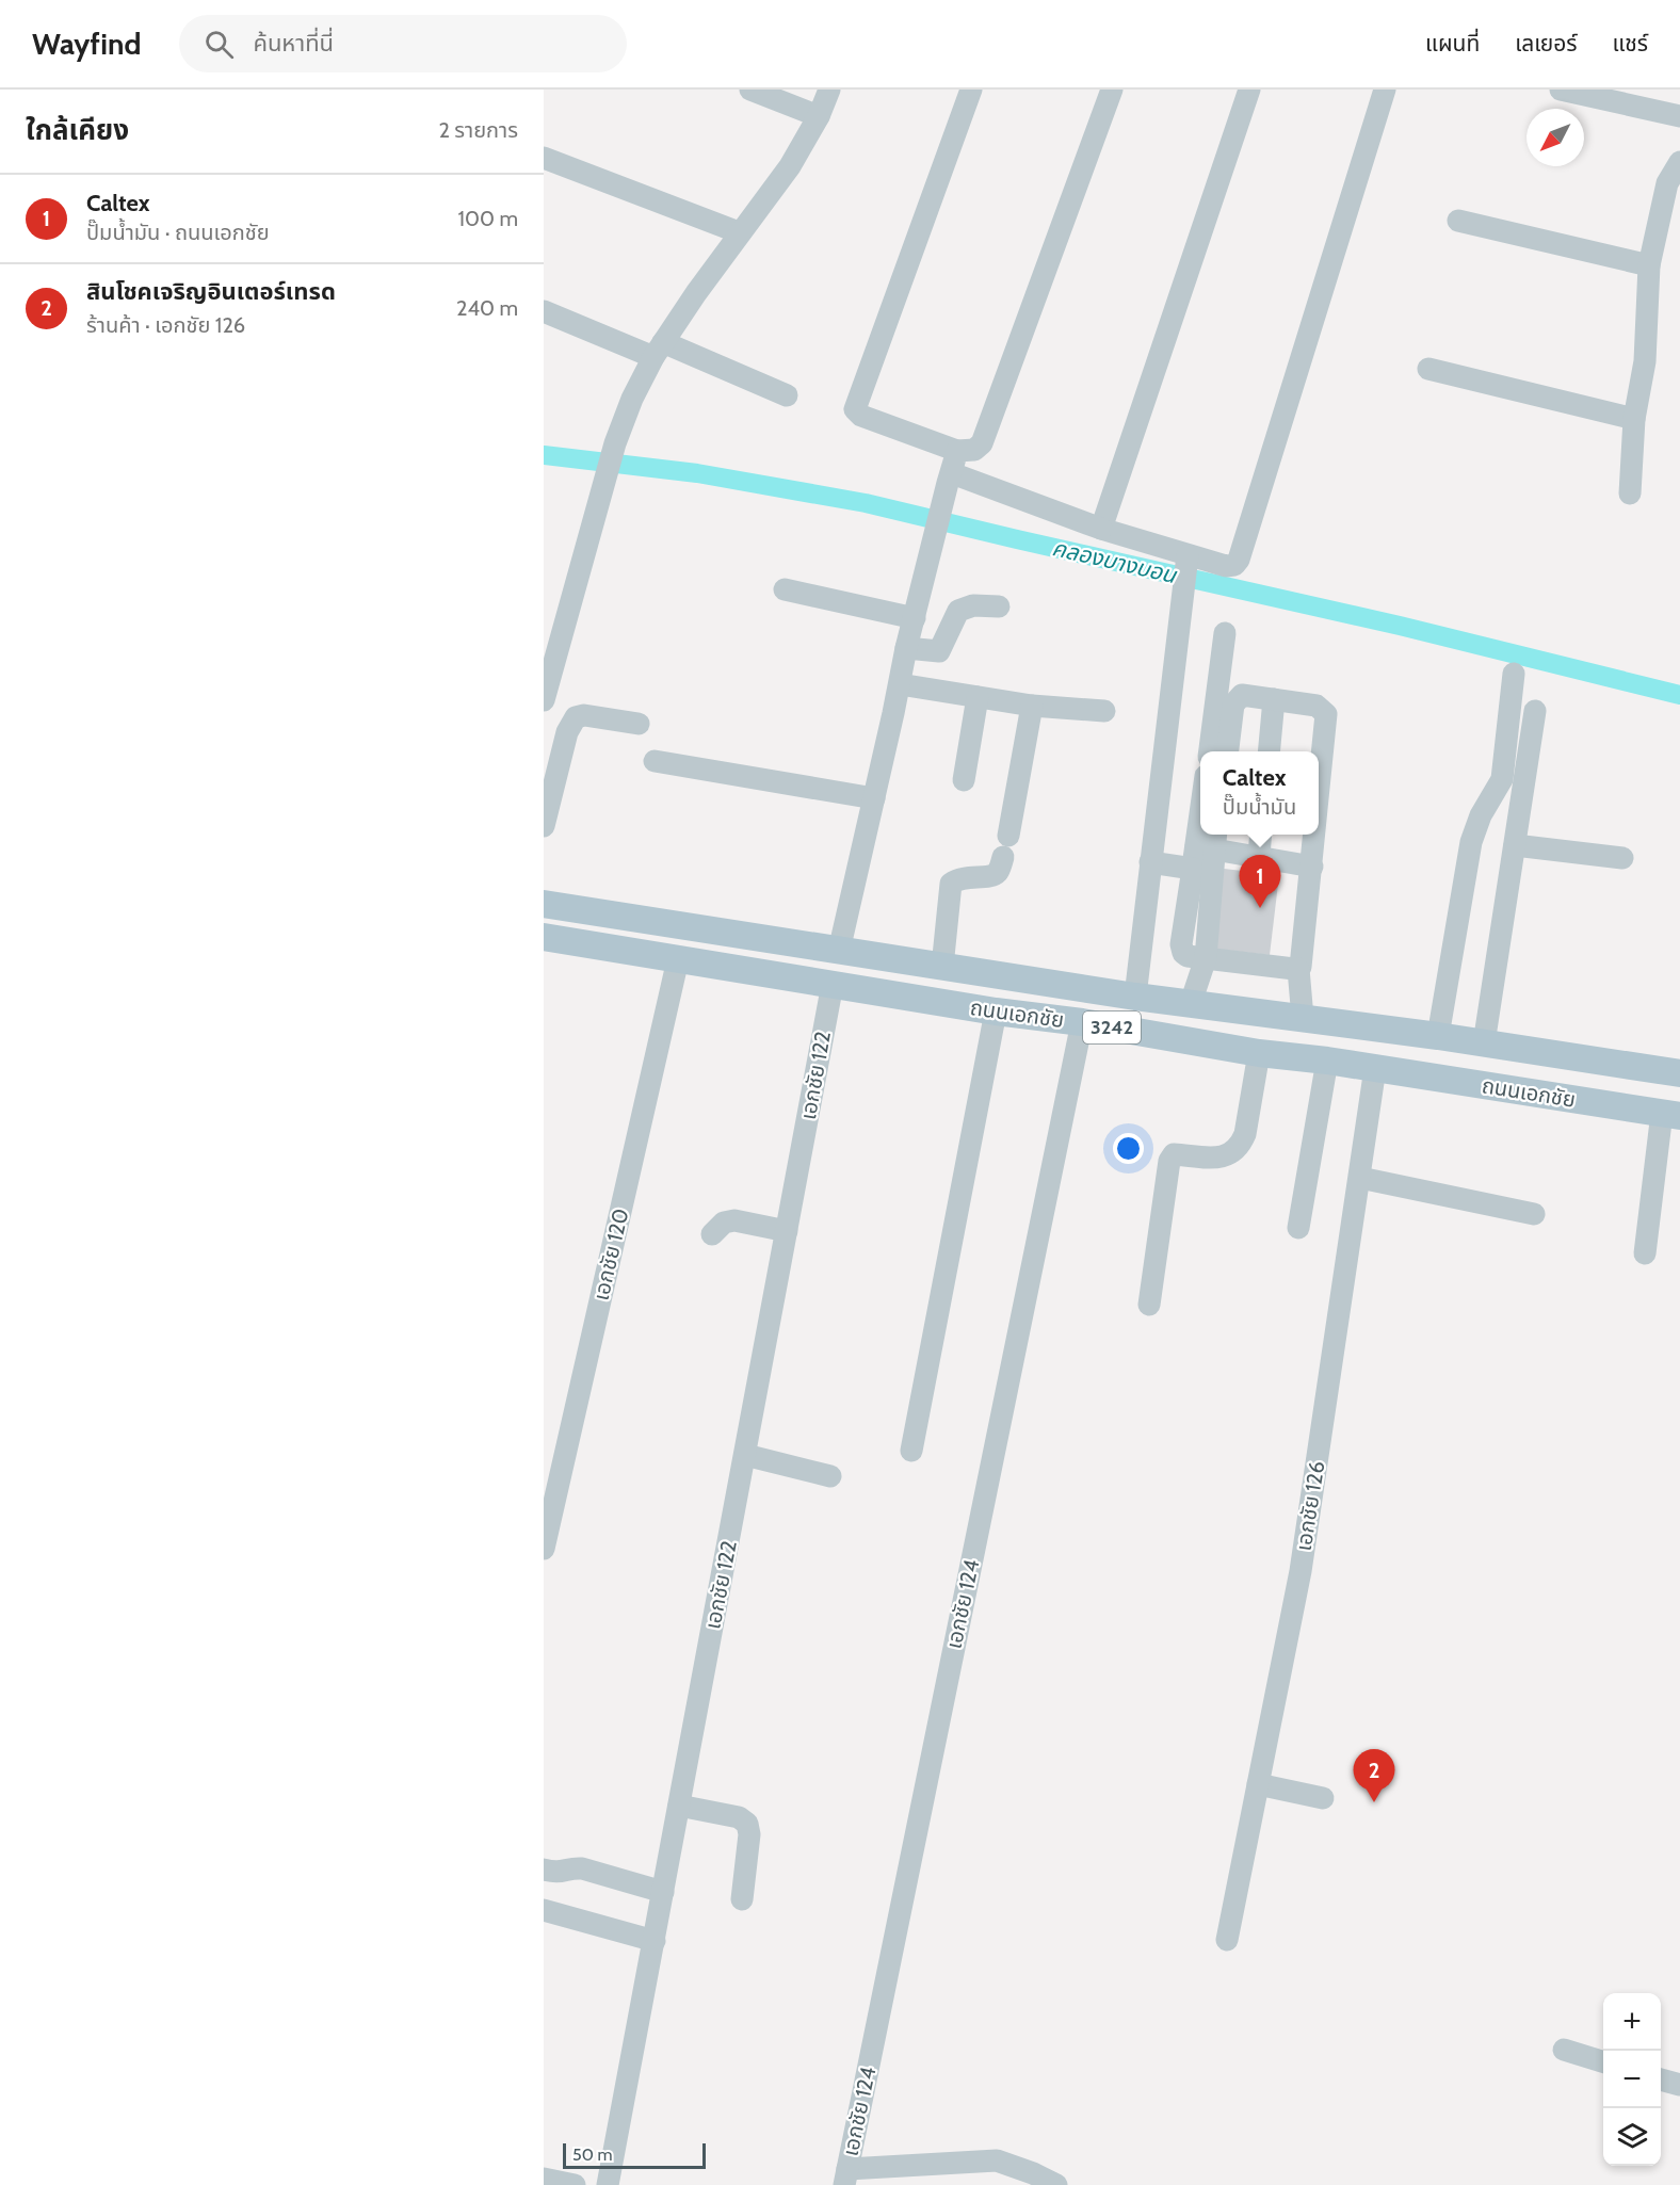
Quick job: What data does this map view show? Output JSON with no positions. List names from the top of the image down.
{
  "streets": {
    "main road": ["ถนนเอกชัย", "3242"],
    "street": [
      "เอกชัย 122",
      "เอกชัย 120",
      "เอกชัย 126",
      "เอกชัย 124"
    ]
  },
  "crossings": [
    ["ถนนเอกชัย", "เอกชัย 122"],
    ["ถนนเอกชัย", "เอกชัย 120"],
    ["ถนนเอกชัย", "เอกชัย 126"],
    ["ถนนเอกชัย", "เอกชัย 124"]
  ],
  "water": ["คลองบางบอน"],
  "scale_bar": "50 m",
  "north": "bottom left",
  "page": {
    "header": "Wayfind",
    "search": "ค้นหาที่นี่",
    "nav": ["แผนที่", "เลเยอร์", "แชร์"],
    "heading": ["ใกล้เคียง", "2 รายการ"],
    "list": [
      {
        "mark": "1",
        "name": "Caltex",
        "note": "ปั๊มน้ำมัน · ถนนเอกชัย",
        "value": "100 m"
      },
      {
        "mark": "2",
        "name": "สินโชคเจริญอินเตอร์เทรด",
        "note": "ร้านค้า · เอกชัย 126",
        "value": "240 m"
      }
    ],
    "popup": ["Caltex", "ปั๊มน้ำมัน"],
    "pins": ["1", "2"],
    "map_buttons": ["+", "−"],
    "scale": "50 m"
  }
}
